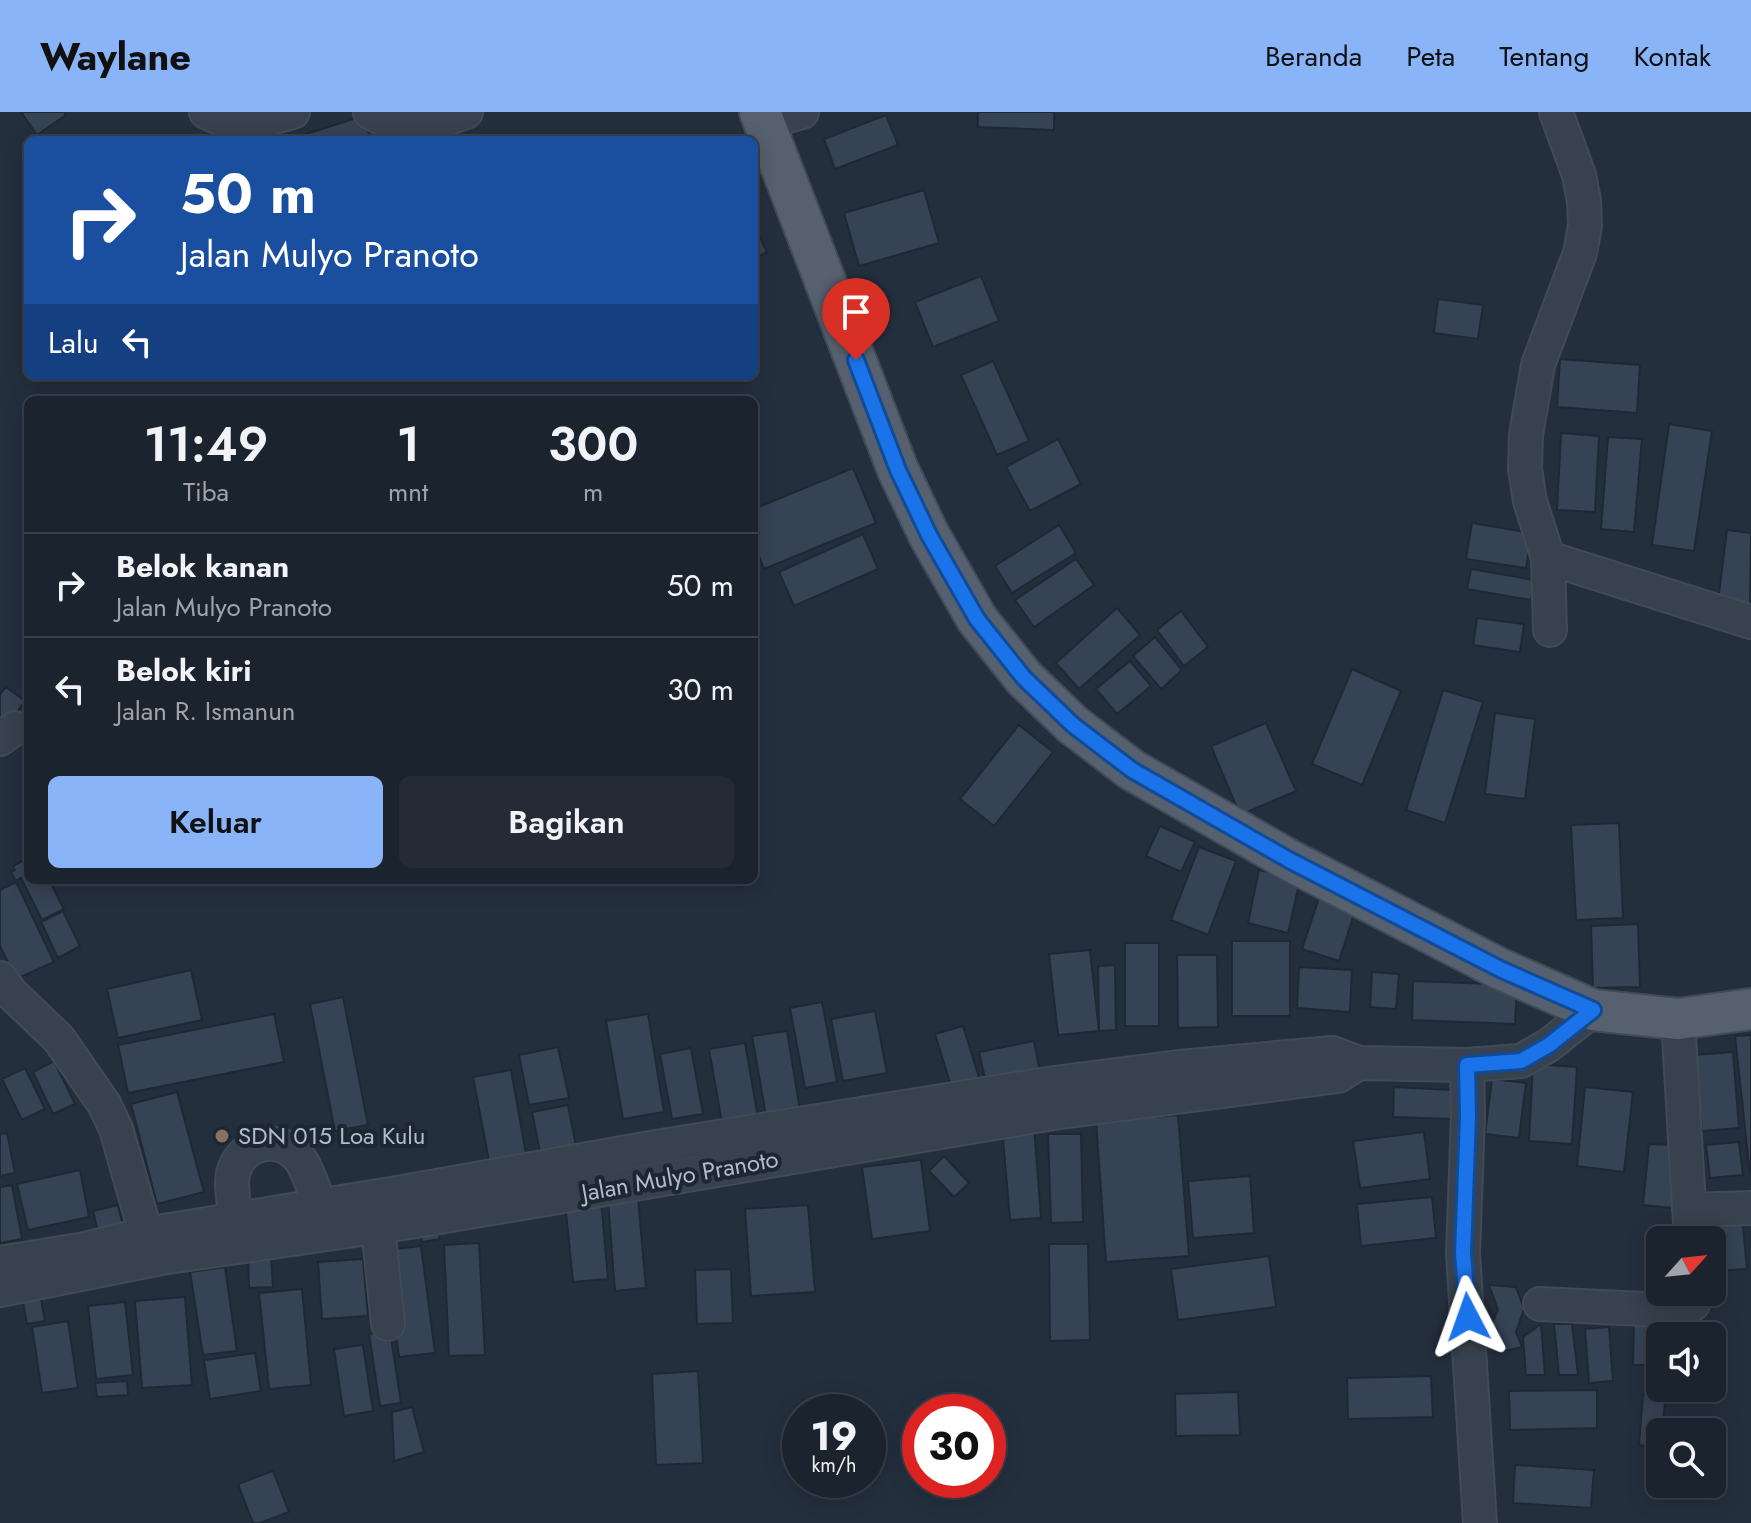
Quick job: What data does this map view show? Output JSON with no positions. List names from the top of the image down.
{
  "streets": {
    "street": ["Jalan Mulyo Pranoto"]
  },
  "places": ["SDN 015 Loa Kulu"],
  "north": "top right",
  "page": {
    "header": "Waylane",
    "nav": [
      "Beranda",
      "Peta",
      "Tentang",
      "Kontak"
    ],
    "turn": ["50 m", "Jalan Mulyo Pranoto"],
    "then": "Lalu",
    "eta": [
      "11:49",
      "Tiba",
      "1",
      "mnt",
      "300",
      "m"
    ],
    "list": [
      {
        "name": "Belok kanan",
        "note": "Jalan Mulyo Pranoto",
        "value": "50 m"
      },
      {
        "name": "Belok kiri",
        "note": "Jalan R. Ismanun",
        "value": "30 m"
      }
    ],
    "buttons": ["Keluar", "Bagikan"],
    "speed": "19 km/h",
    "limit": "30"
  }
}
